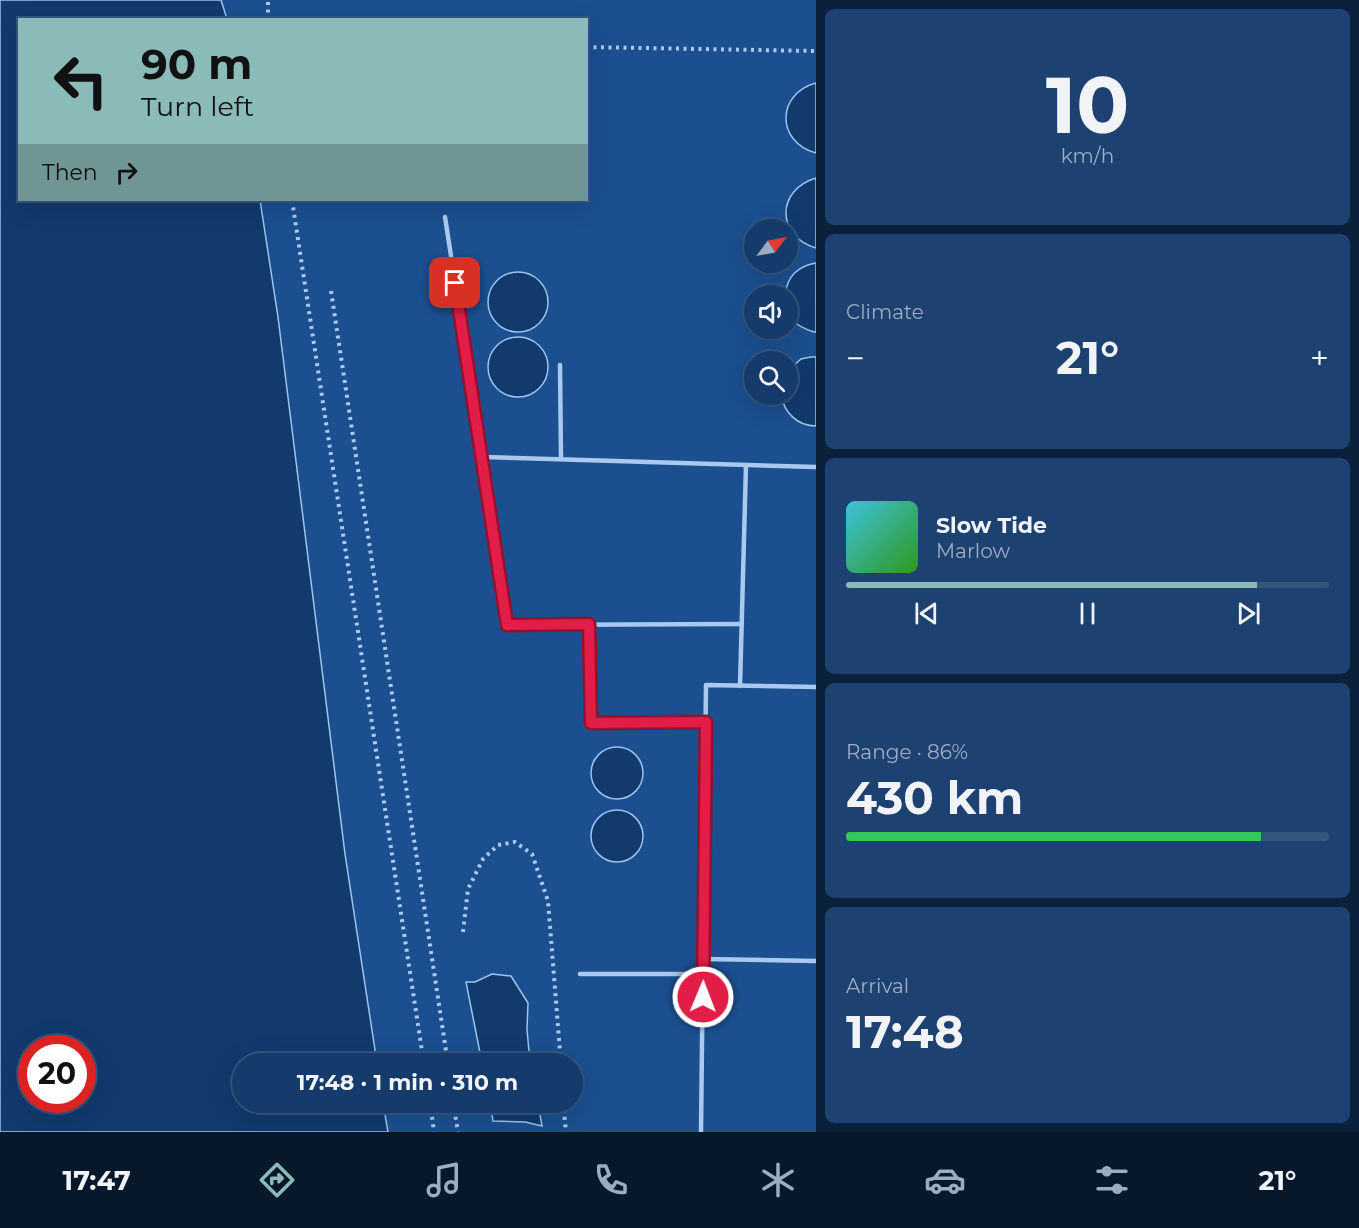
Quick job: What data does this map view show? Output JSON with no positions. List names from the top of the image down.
{
  "north": "top right",
  "page": {
    "tile": [
      ["10", "km/h"],
      "Climate",
      ["Range · 86%", "430 km"],
      ["Arrival", "17:48"]
    ],
    "turn": ["90 m", "Turn left"],
    "then": "Then",
    "heat": ["−", "21°", "+"],
    "song": ["Slow Tide", "Marlow"],
    "limit": "20",
    "trip": "17:48 · 1 min · 310 m",
    "tabs": ["17:47", "21°"]
  }
}
